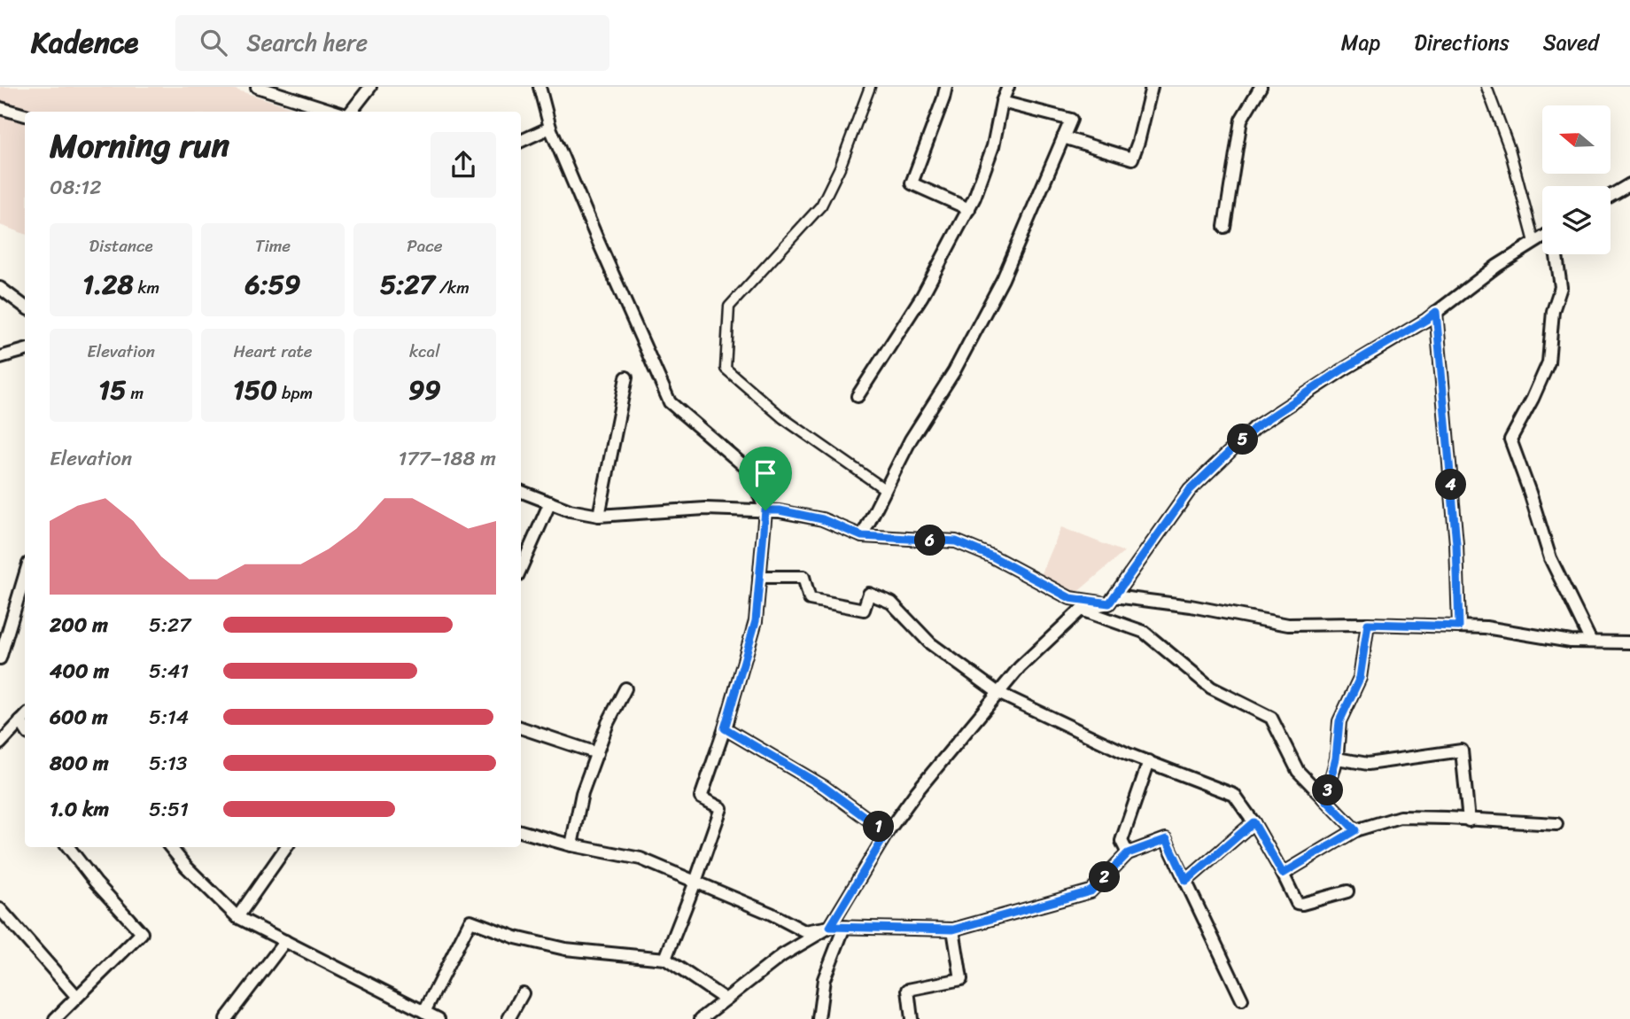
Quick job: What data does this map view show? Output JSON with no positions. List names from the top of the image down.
{
  "north": "left",
  "page": {
    "header": "Kadence",
    "search": "Search here",
    "nav": ["Map", "Directions", "Saved"],
    "heading": ["Morning run", "08:12"],
    "stats": [
      ["Distance", "1.28 km"],
      ["Time", "6:59"],
      ["Pace", "5:27 /km"],
      ["Elevation", "15 m"],
      ["Heart rate", "150 bpm"],
      ["kcal", "99"]
    ],
    "pins": [
      "5",
      "4",
      "6",
      "3",
      "1",
      "2"
    ],
    "chart": ["Elevation", "177–188 m"],
    "list": [
      {
        "name": "200 m",
        "note": "5:27"
      },
      {
        "name": "400 m",
        "note": "5:41"
      },
      {
        "name": "600 m",
        "note": "5:14"
      },
      {
        "name": "800 m",
        "note": "5:13"
      },
      {
        "name": "1.0 km",
        "note": "5:51"
      }
    ]
  }
}
